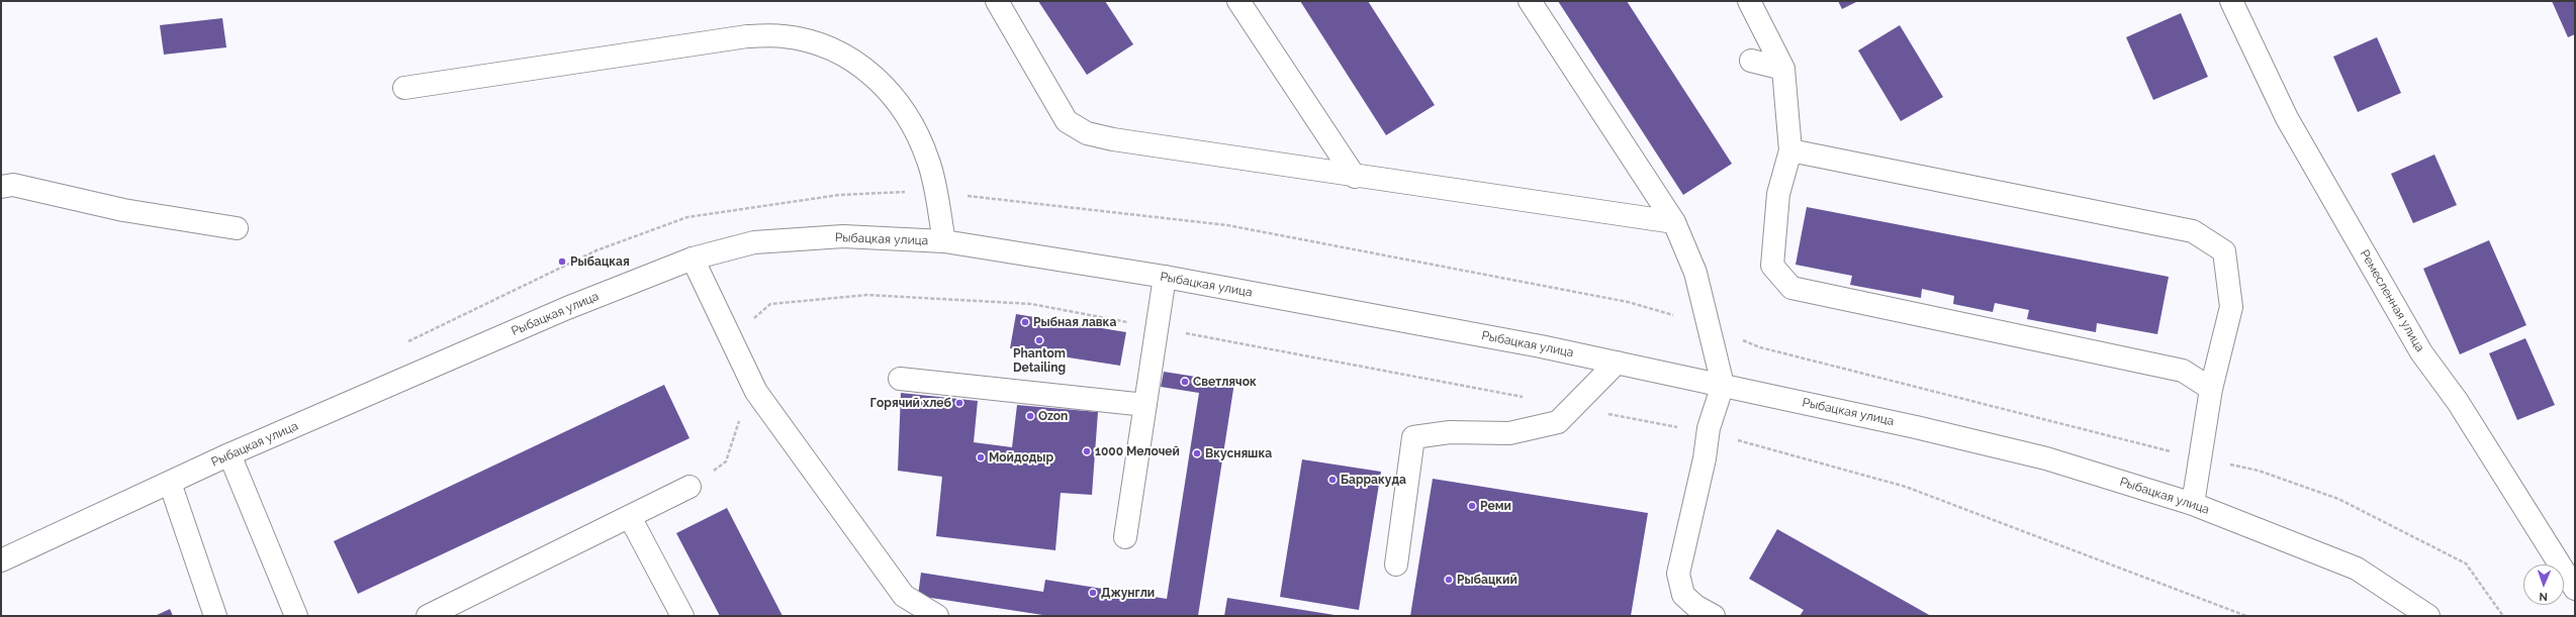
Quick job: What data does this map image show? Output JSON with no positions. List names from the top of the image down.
{
  "streets": {
    "main road": ["Рыбацкая улица", "Ремесленная улица"]
  },
  "places": [
    "Рыбацкая",
    "Рыбная лавка",
    "Phantom Detailing",
    "Светлячок",
    "Горячий хлеб",
    "Ozon",
    "1000 Мелочей",
    "Вкусняшка",
    "Мойдодыр",
    "Барракуда",
    "Реми",
    "Рыбацкий",
    "Джунгли"
  ],
  "north": "bottom"
}
